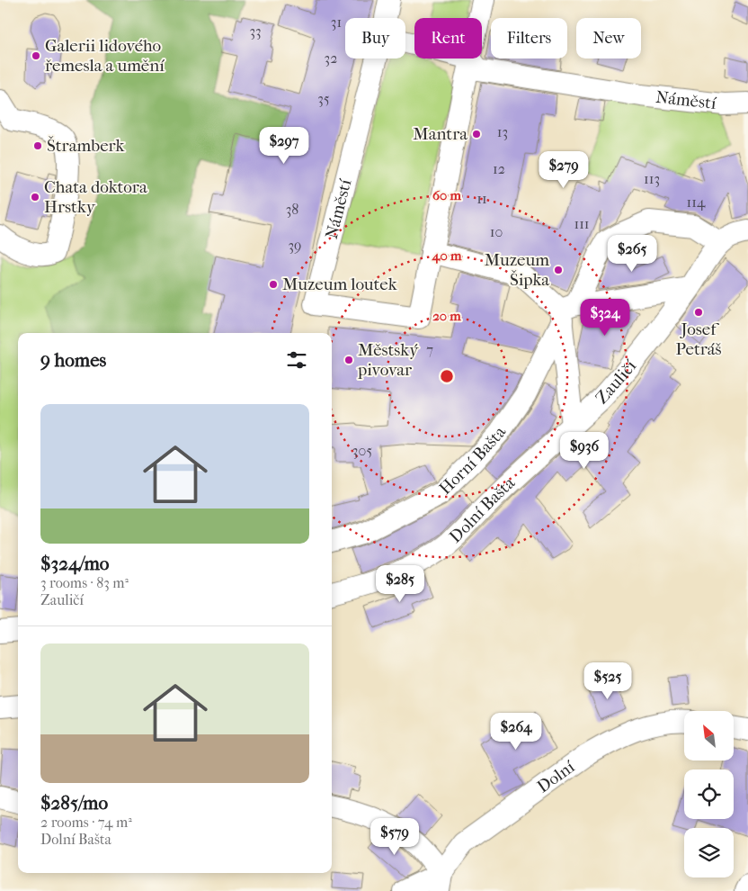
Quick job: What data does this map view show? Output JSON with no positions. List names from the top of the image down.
{
  "streets": {
    "street": [
      "Náměstí",
      "Zauličí",
      "Horní Bašta",
      "Dolní Bašta",
      "Dolní"
    ]
  },
  "crossings": [
    ["Zauličí", "Horní Bašta"],
    ["Zauličí", "Dolní Bašta"]
  ],
  "places": [
    "Galerii lidového řemesla a umění",
    "Mantra",
    "Štramberk",
    "Chata doktora Hrstky",
    "Muzeum Šipka",
    "Muzeum loutek",
    "Josef Petráš",
    "Městský pivovar"
  ],
  "house_numbers": [
    "31",
    "33",
    "32",
    "35",
    "13",
    "12",
    "113",
    "11",
    "114",
    "38",
    "111",
    "10",
    "39",
    "7",
    "305"
  ],
  "north": "top left",
  "page": {
    "chip": [
      "Buy",
      "Rent",
      "Filters",
      "New"
    ],
    "price": [
      "$297",
      "$279",
      "$265",
      "$324",
      "$936",
      "$285",
      "$525",
      "$264",
      "$579"
    ],
    "heading": "9 homes",
    "list": [
      {
        "name": "$324/mo",
        "note": "3 rooms · 83 m² · Zauličí"
      },
      {
        "name": "$285/mo",
        "note": "2 rooms · 74 m² · Dolní Bašta"
      }
    ]
  },
  "rings": ["60 m", "40 m", "20 m"]
}
